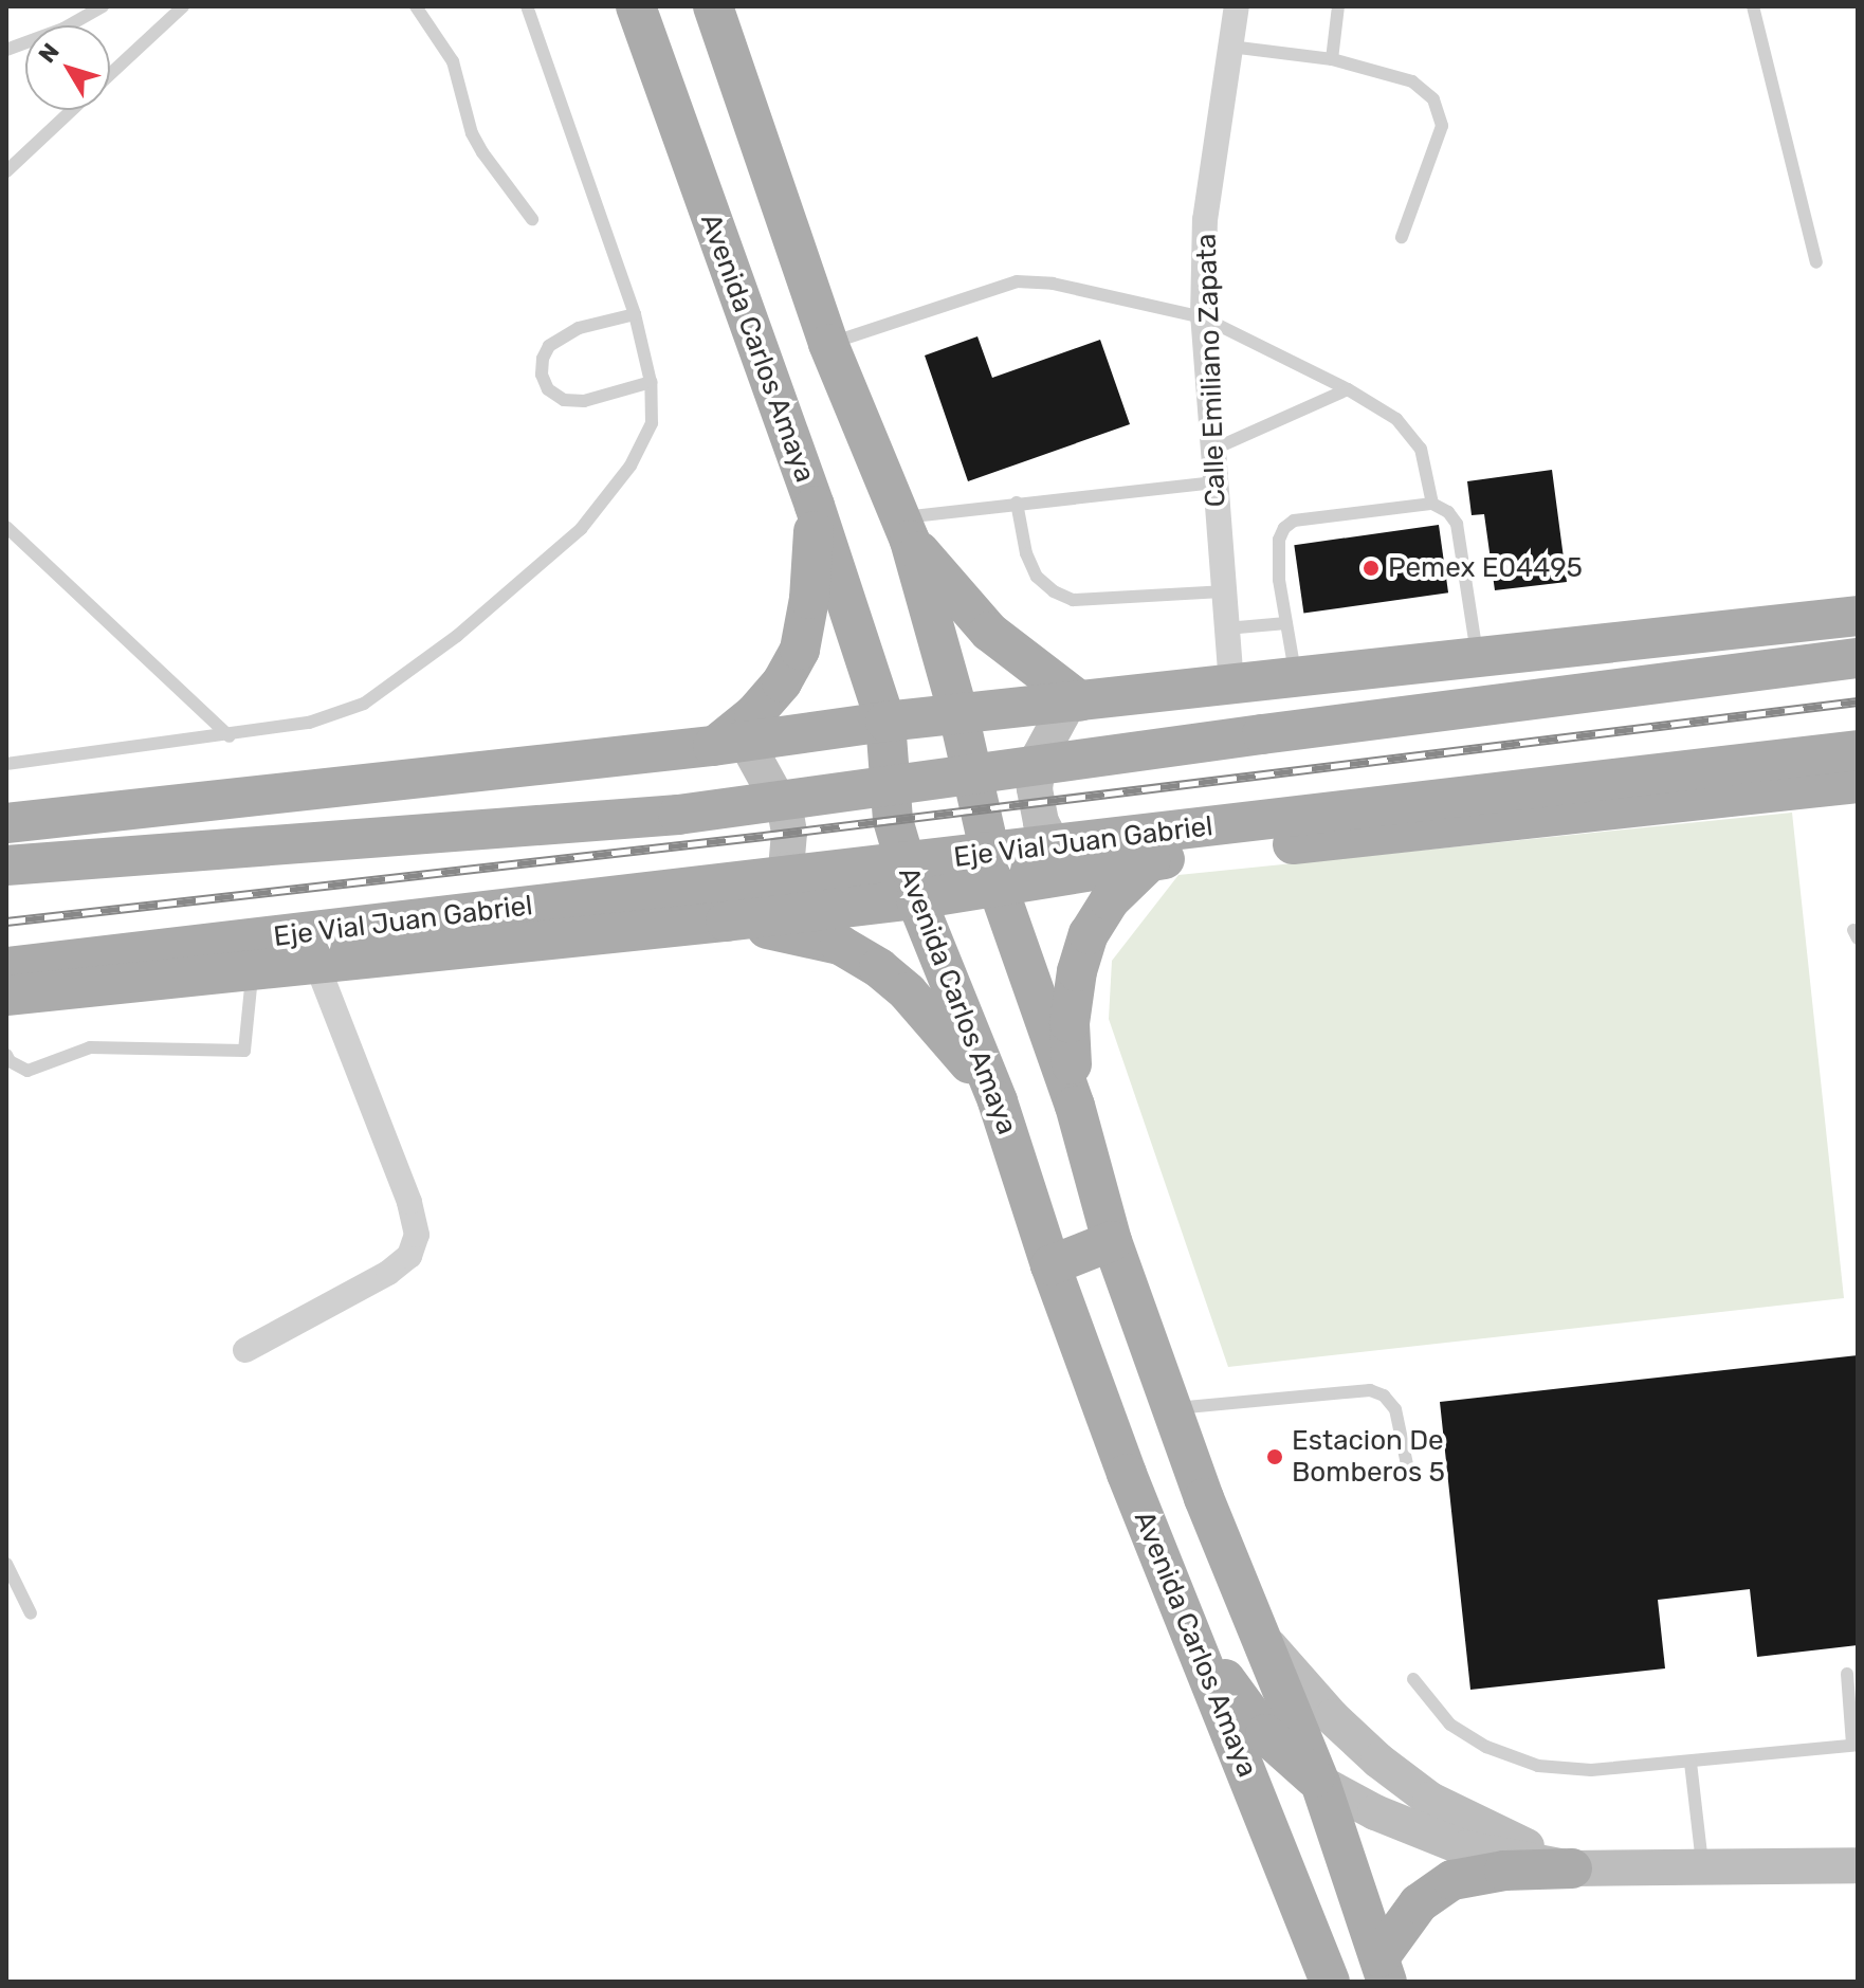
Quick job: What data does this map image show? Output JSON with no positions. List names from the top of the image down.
{
  "streets": {
    "main road": ["Avenida Carlos Amaya", "Eje Vial Juan Gabriel"],
    "street": ["Calle Emiliano Zapata"]
  },
  "places": ["Pemex E04495", "Estacion De Bomberos 5"],
  "north": "top left"
}
